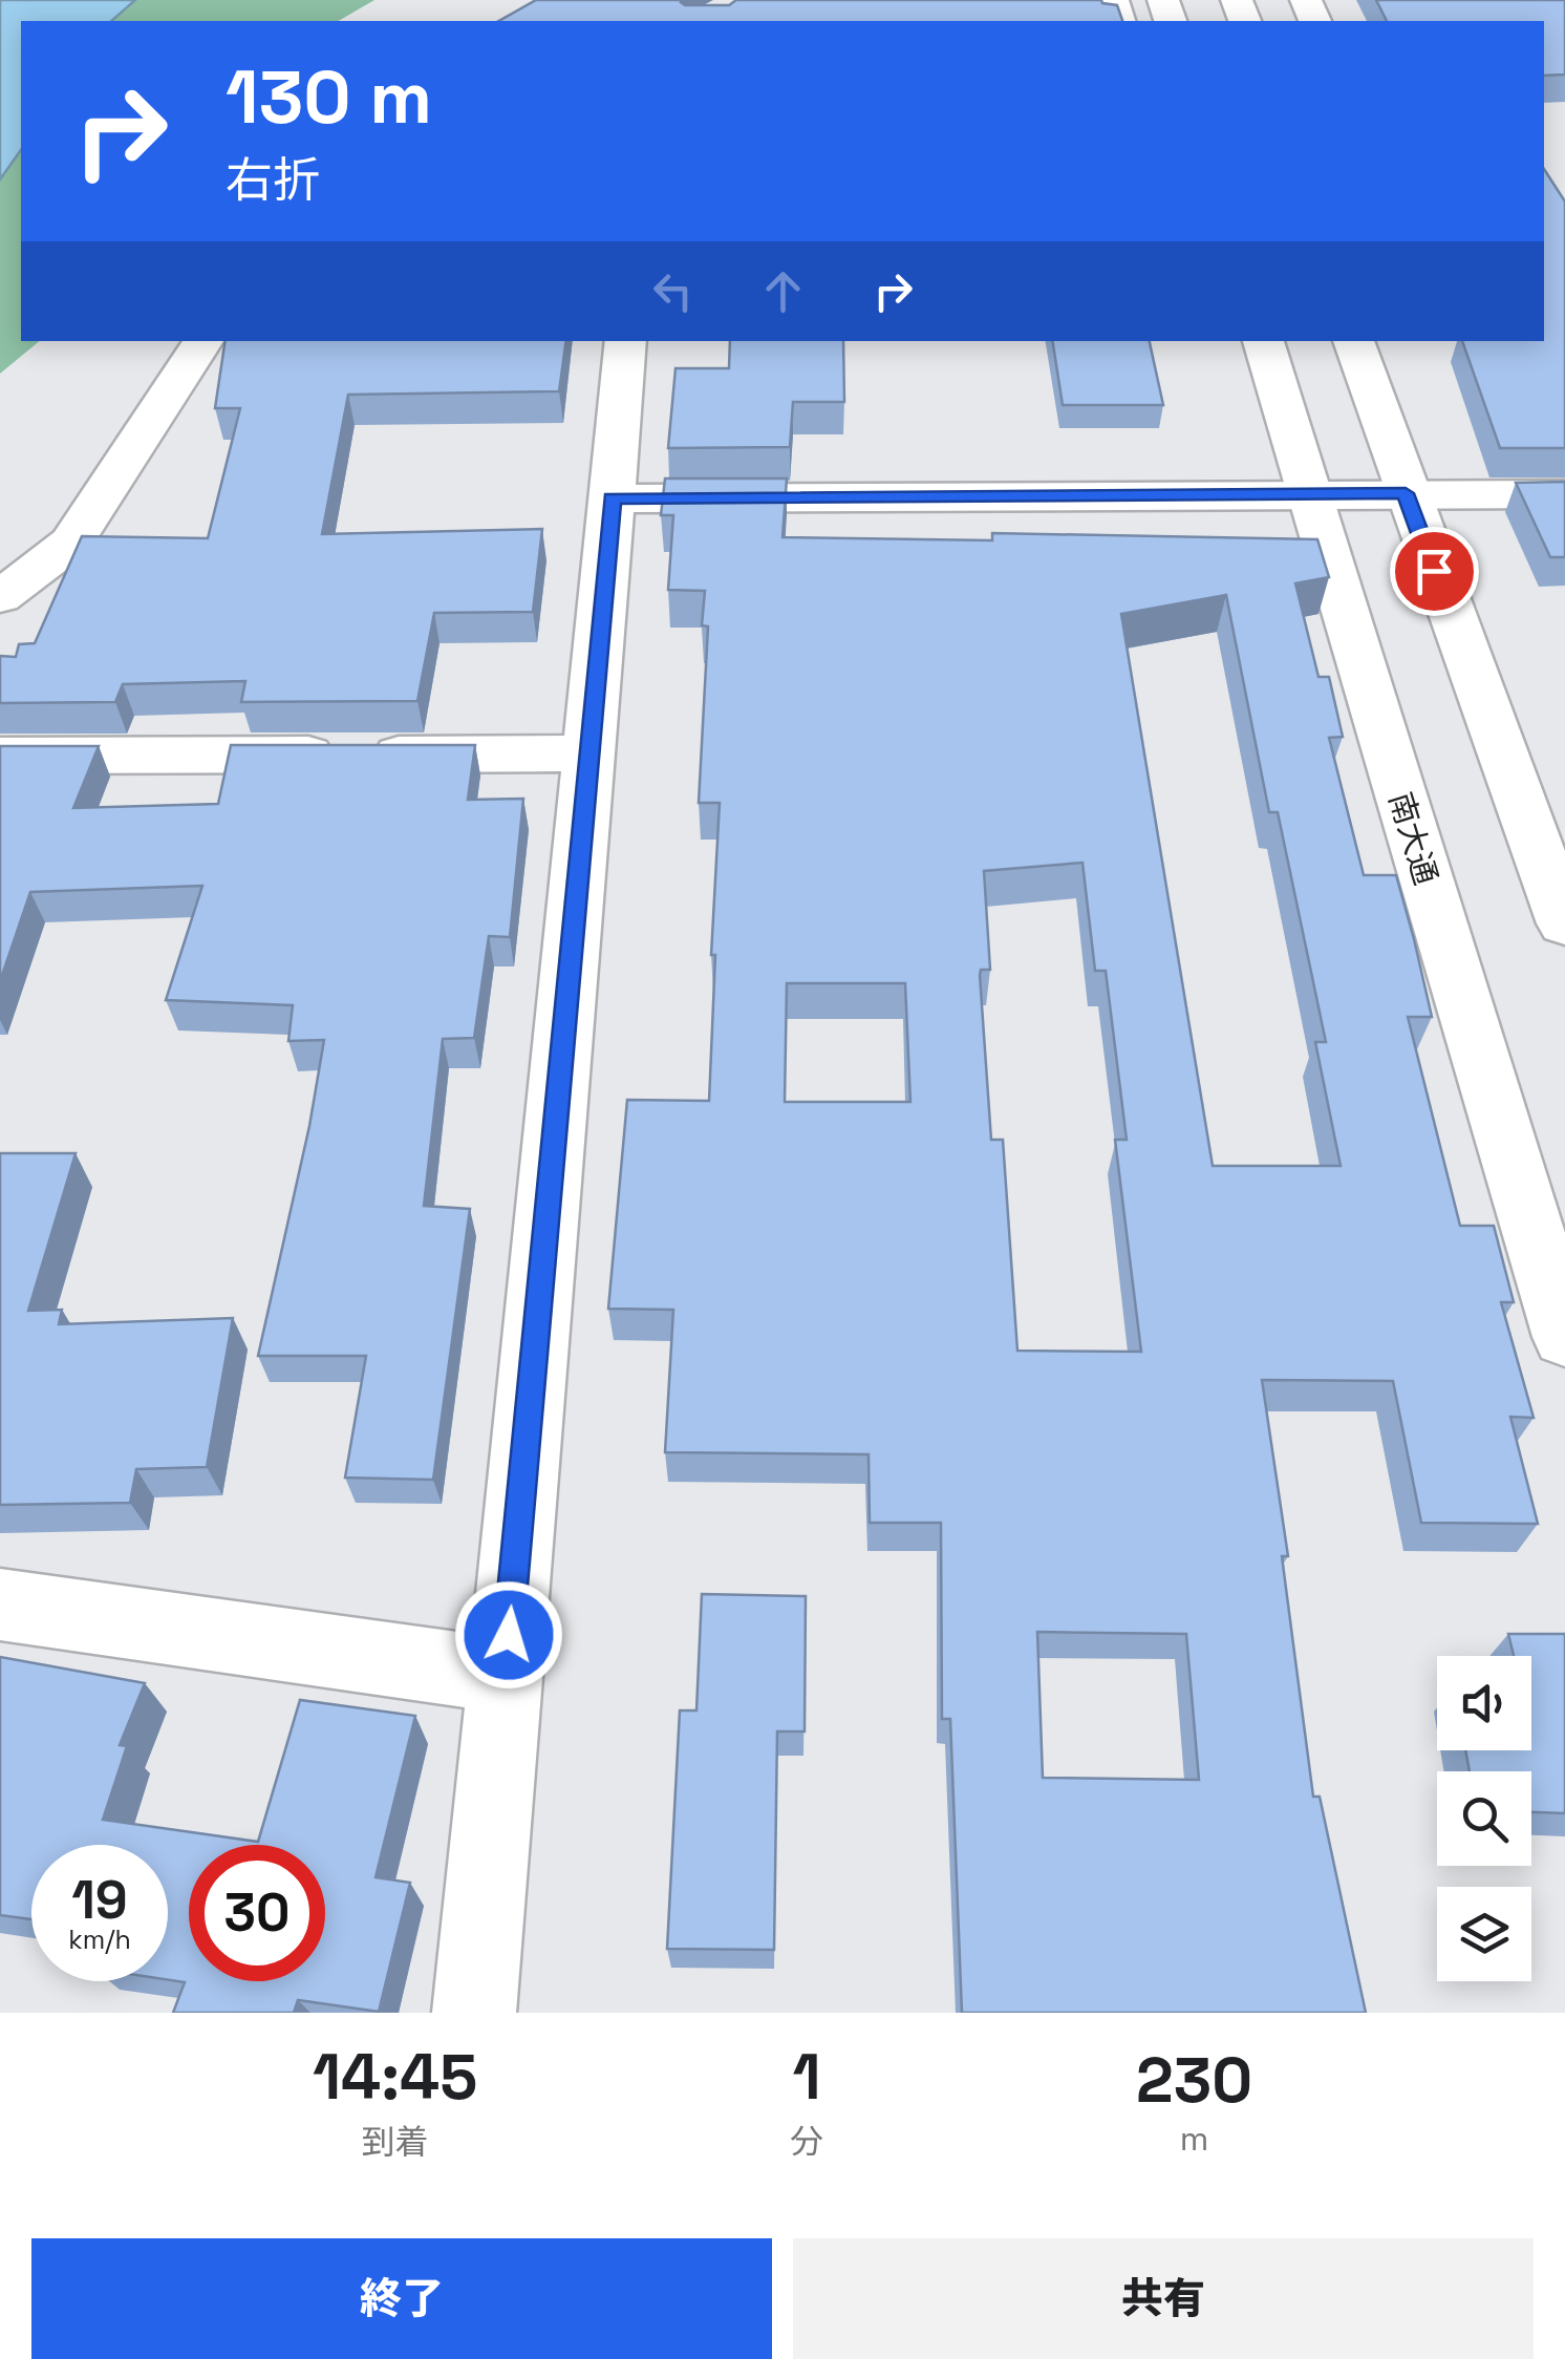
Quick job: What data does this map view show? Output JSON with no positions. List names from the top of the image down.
{
  "streets": {
    "street": ["南大通"]
  },
  "page": {
    "turn": ["130 m", "右折"],
    "speed": "19 km/h",
    "limit": "30",
    "eta": [
      "14:45",
      "到着",
      "1",
      "分",
      "230",
      "m"
    ],
    "buttons": ["終了", "共有"]
  }
}
